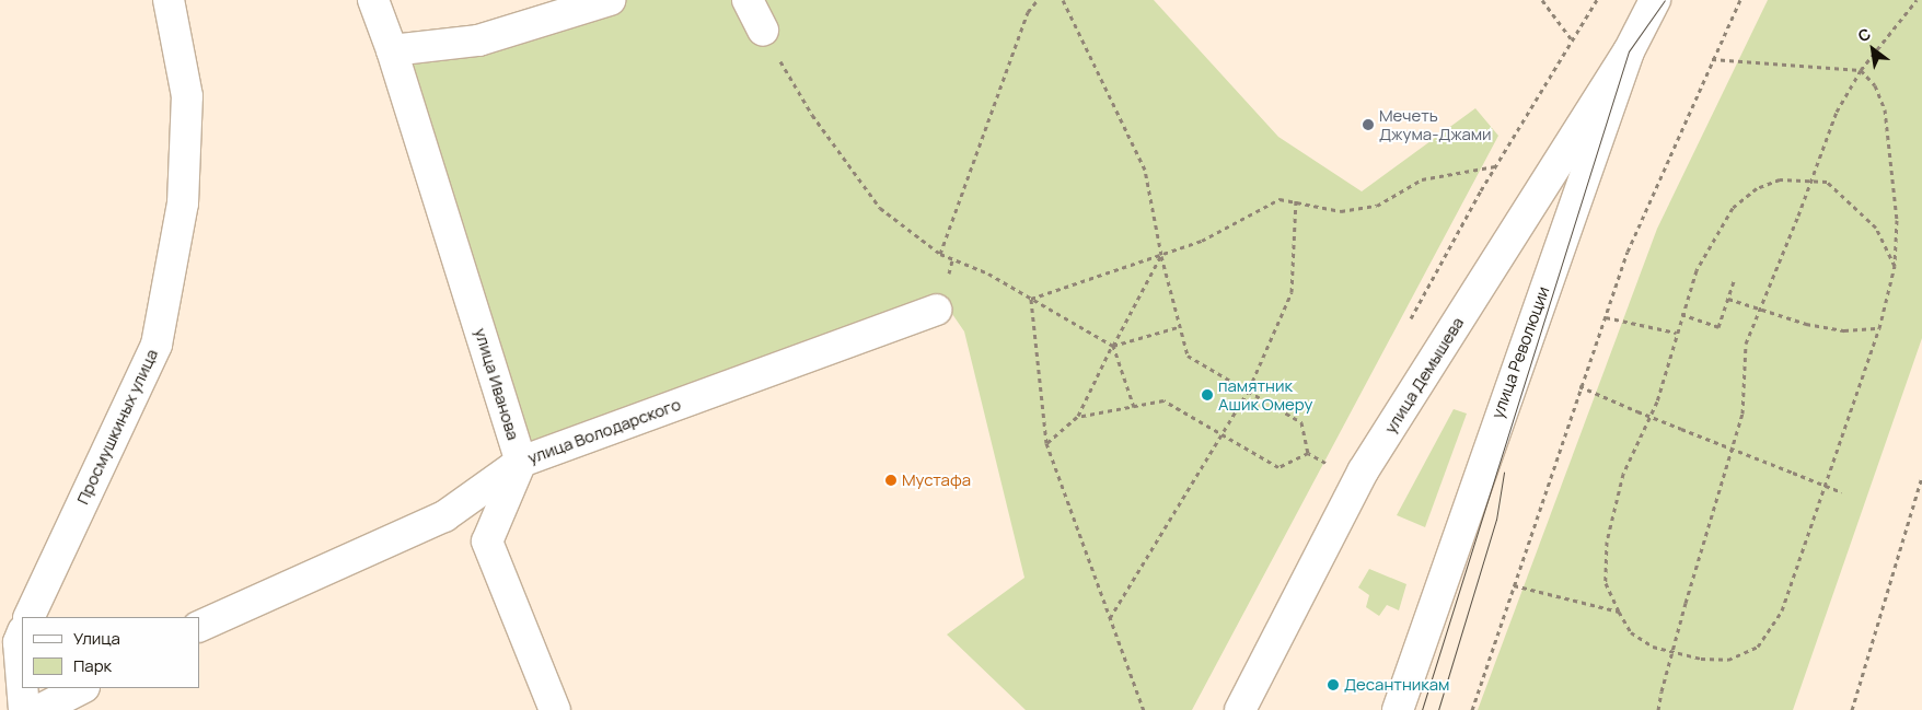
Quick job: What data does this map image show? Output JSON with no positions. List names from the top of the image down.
{
  "streets": {
    "street": [
      "улица Революции",
      "улица Демышева",
      "улица Иванова",
      "Просмушкиных улица",
      "улица Володарского"
    ]
  },
  "crossings": [
    ["улица Революции", "улица Демышева"],
    ["улица Иванова", "улица Володарского"]
  ],
  "places": [
    "Мечеть Джума-Джами",
    "памятник Ашик Омеру",
    "Мустафа",
    "Десантникам"
  ],
  "legend": ["Улица", "Парк"],
  "north": "top left"
}
